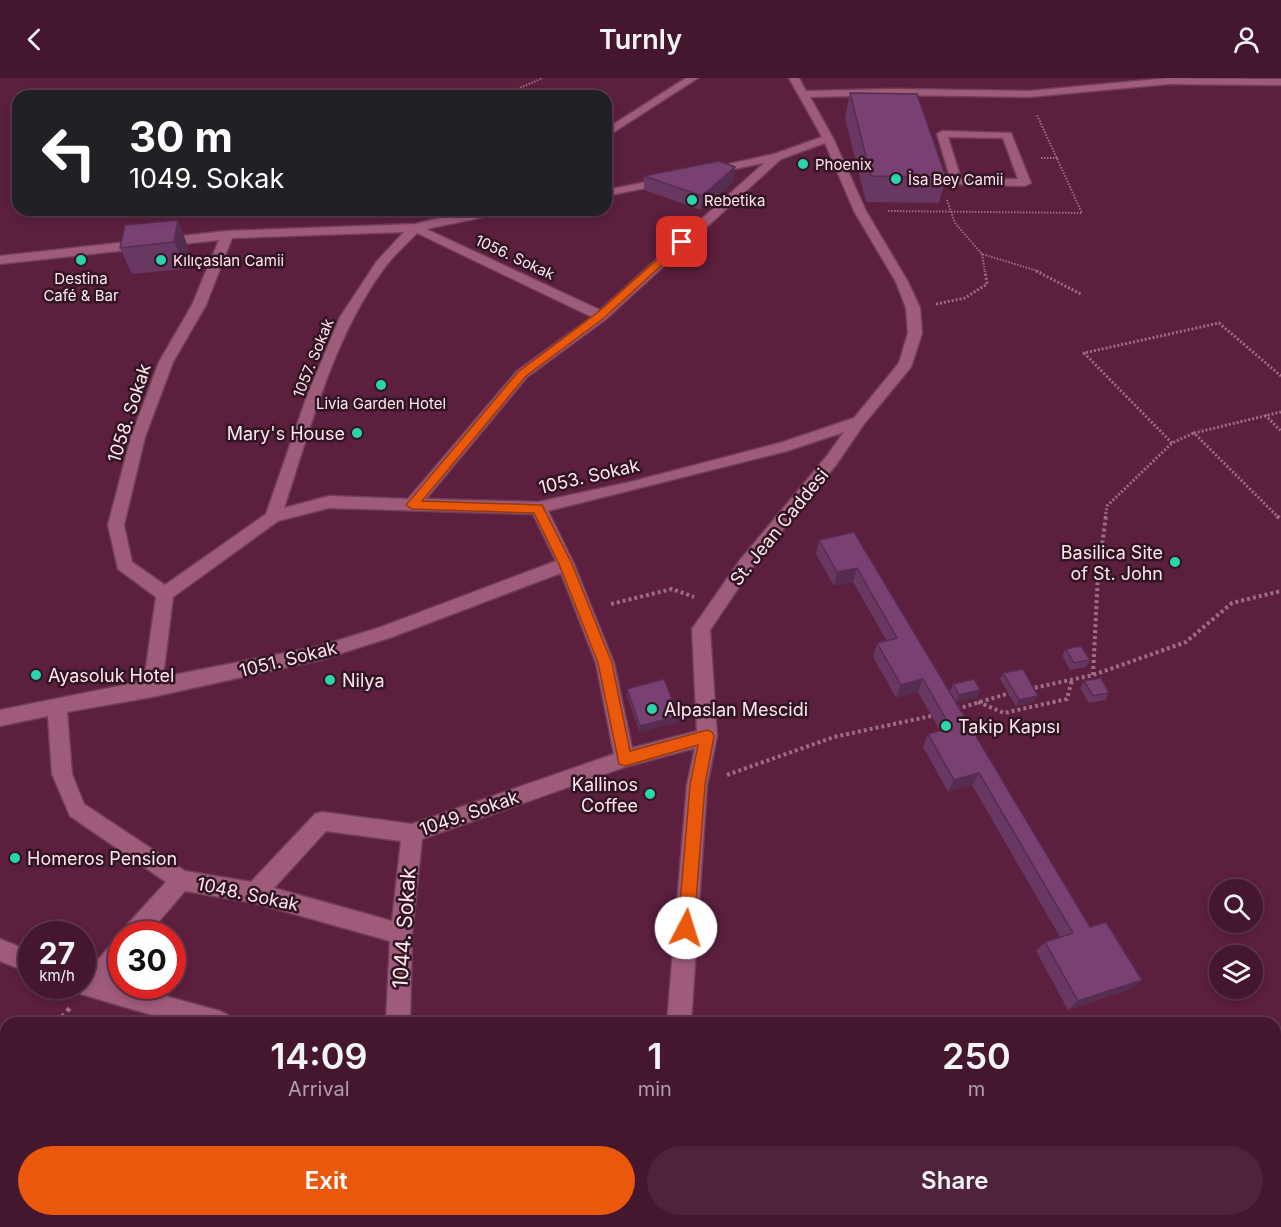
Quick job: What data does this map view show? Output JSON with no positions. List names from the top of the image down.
{
  "streets": {
    "street": [
      "1056. Sokak",
      "1057. Sokak",
      "1058. Sokak",
      "1053. Sokak",
      "St. Jean Caddesi",
      "1051. Sokak",
      "1049. Sokak",
      "1048. Sokak",
      "1044. Sokak"
    ]
  },
  "crossings": [
    ["1056. Sokak", "1057. Sokak"],
    ["1057. Sokak", "1053. Sokak"],
    ["1058. Sokak", "1053. Sokak"],
    ["1053. Sokak", "St. Jean Caddesi"],
    ["St. Jean Caddesi", "1049. Sokak"],
    ["1051. Sokak", "1048. Sokak"],
    ["1049. Sokak", "1048. Sokak"],
    ["1049. Sokak", "1044. Sokak"],
    ["1048. Sokak", "1044. Sokak"]
  ],
  "places": [
    "Phoenix",
    "İsa Bey Camii",
    "Rebetika",
    "Destina Café & Bar",
    "Kılıçaslan Camii",
    "Livia Garden Hotel",
    "Mary's House",
    "Basilica Site of St. John",
    "Ayasoluk Hotel",
    "Nilya",
    "Alpaslan Mescidi",
    "Takip Kapısı",
    "Kallinos Coffee",
    "Homeros Pension"
  ],
  "page": {
    "header": "Turnly",
    "turn": ["30 m", "1049. Sokak"],
    "speed": "27 km/h",
    "limit": "30",
    "eta": [
      "14:09",
      "Arrival",
      "1",
      "min",
      "250",
      "m"
    ],
    "buttons": ["Exit", "Share"]
  }
}
